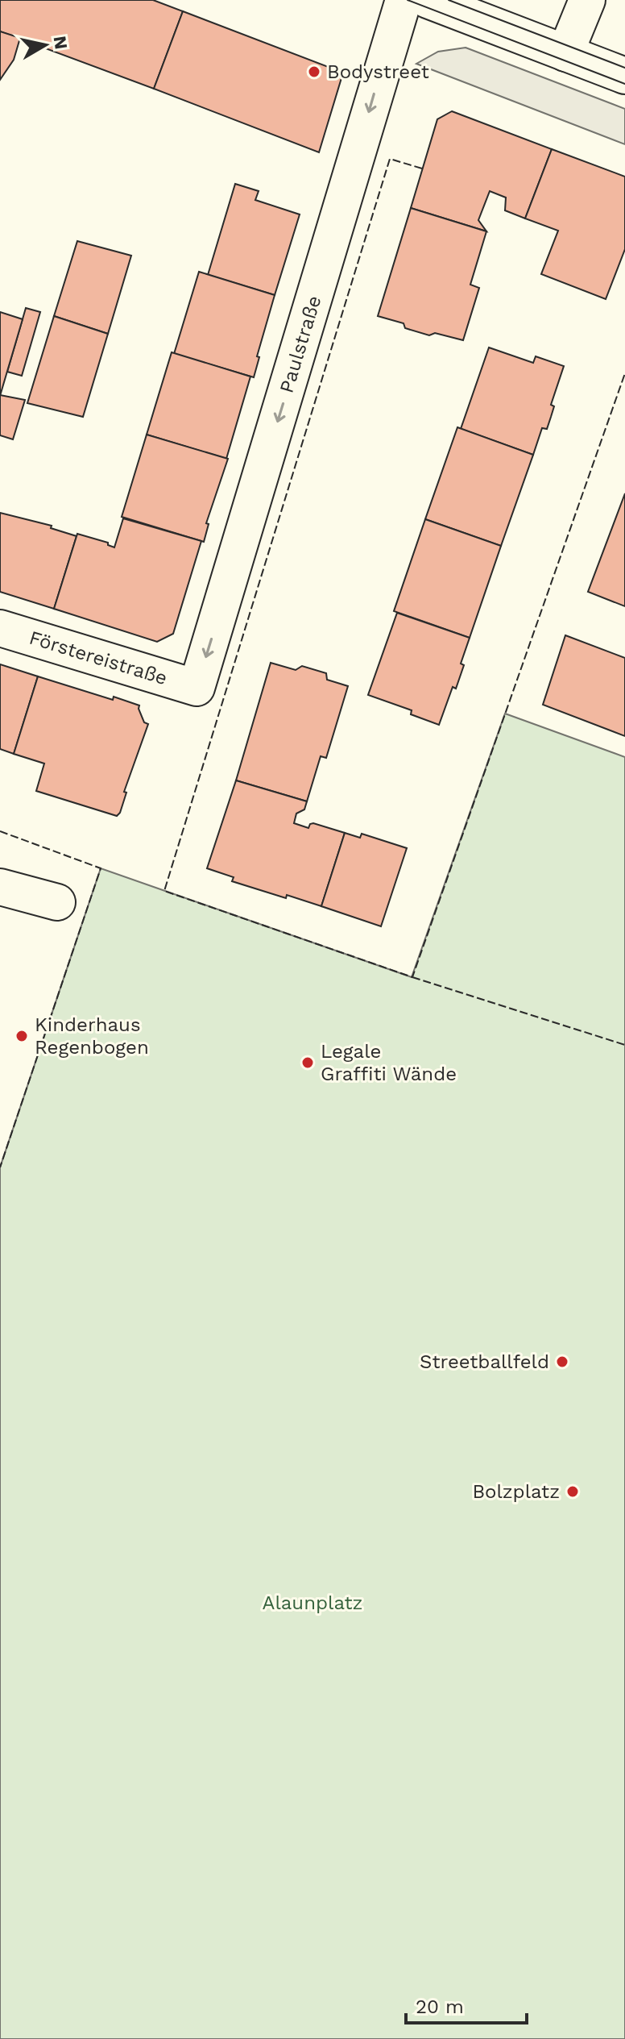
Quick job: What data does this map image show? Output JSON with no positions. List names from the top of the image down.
{
  "streets": {
    "street": ["Paulstraße", "Förstereistraße"]
  },
  "crossings": [
    ["Paulstraße", "Förstereistraße"]
  ],
  "one_way": ["Paulstraße"],
  "parks": ["Alaunplatz"],
  "places": [
    "Bodystreet",
    "Kinderhaus Regenbogen",
    "Legale Graffiti Wände",
    "Streetballfeld",
    "Bolzplatz"
  ],
  "scale_bar": "20 m",
  "north": "right"
}
